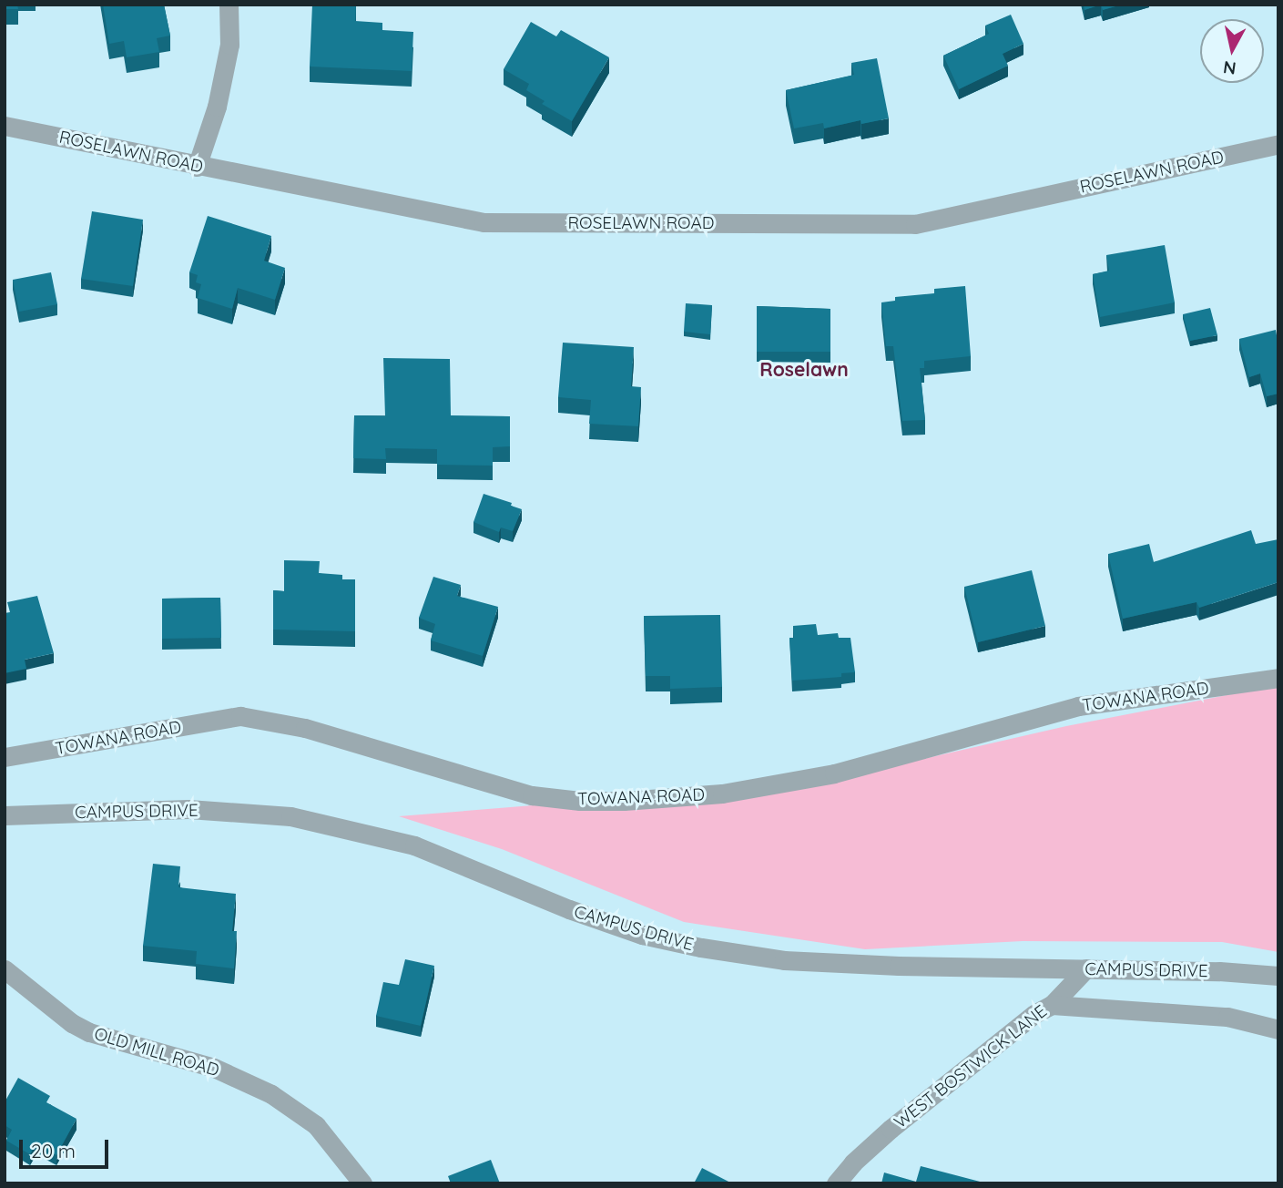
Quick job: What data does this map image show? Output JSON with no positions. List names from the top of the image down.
{
  "streets": {
    "street": [
      "ROSELAWN ROAD",
      "TOWANA ROAD",
      "CAMPUS DRIVE",
      "OLD MILL ROAD",
      "WEST BOSTWICK LANE"
    ]
  },
  "districts": ["Roselawn"],
  "scale_bar": "20 m",
  "north": "bottom"
}
